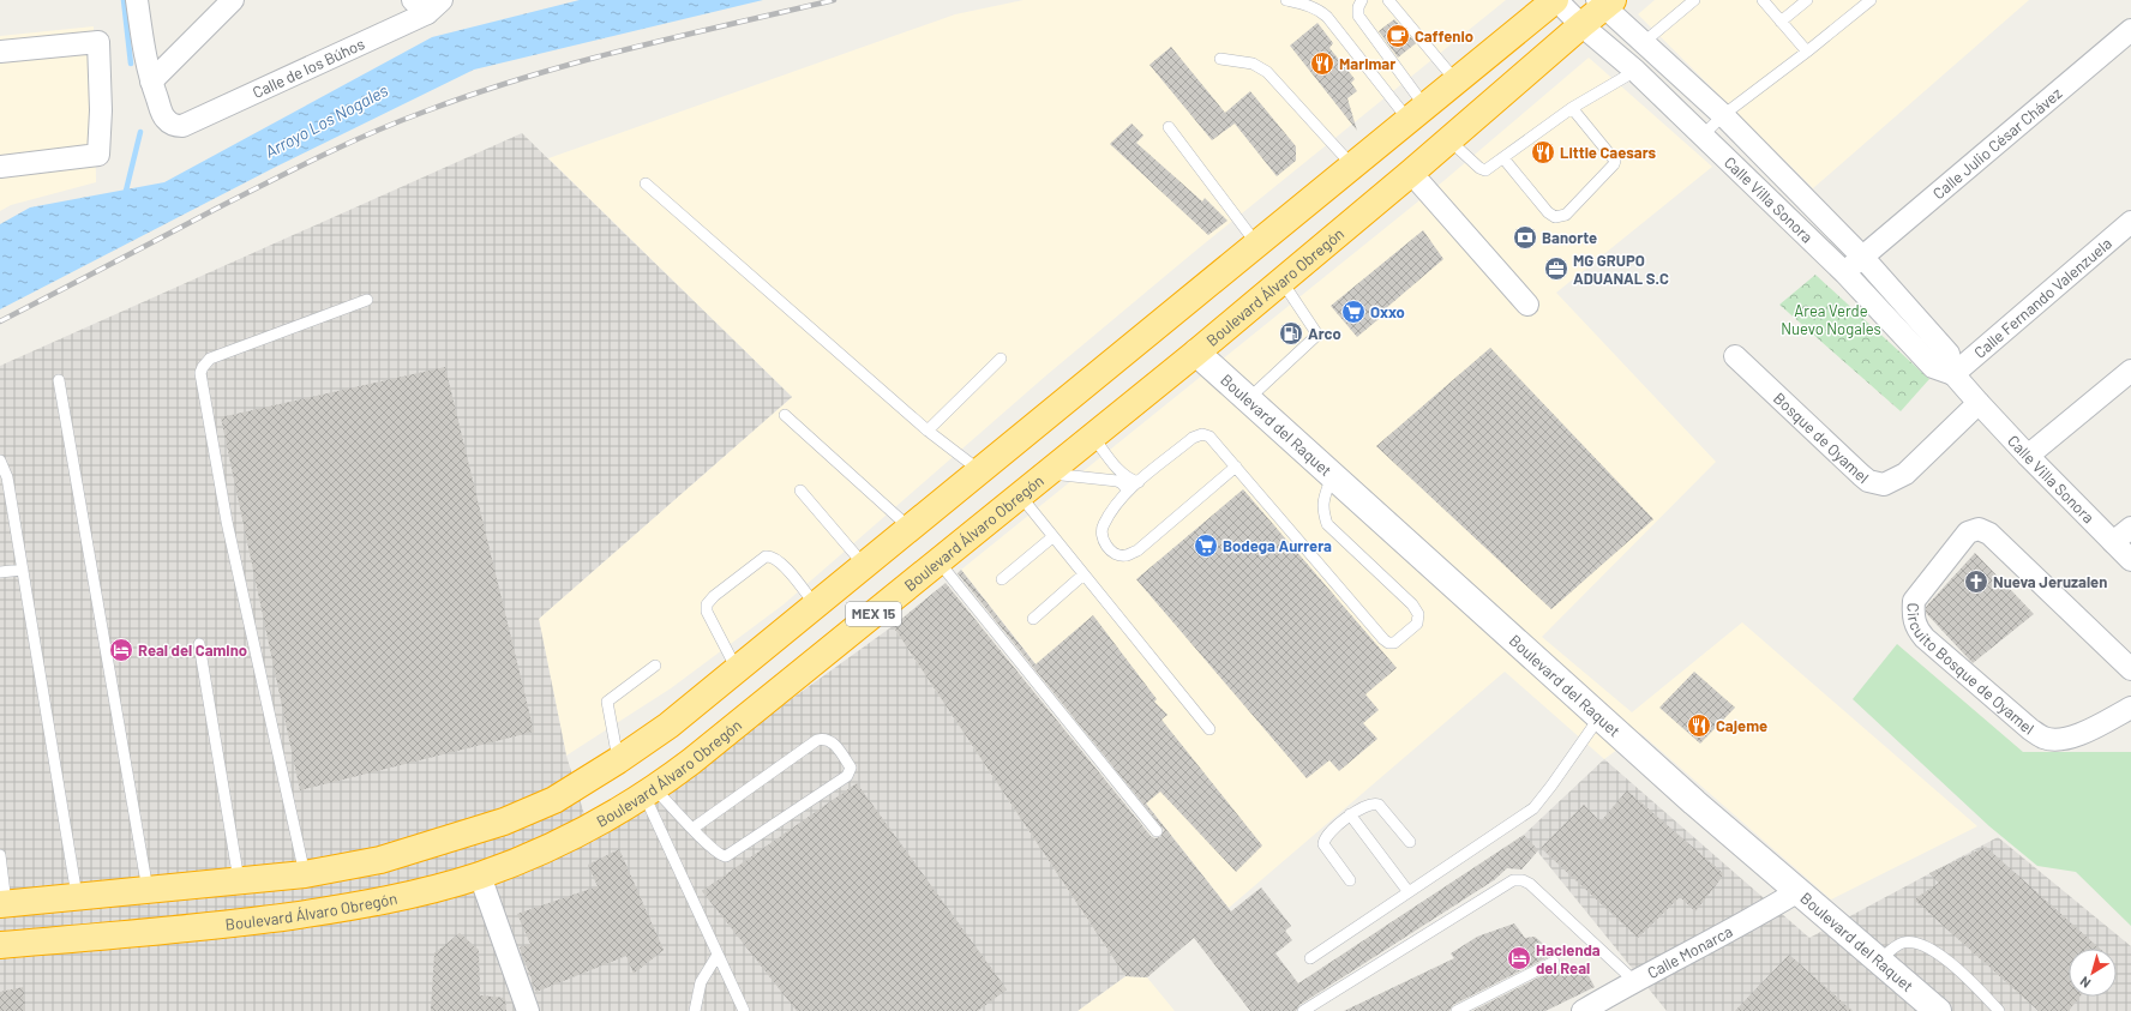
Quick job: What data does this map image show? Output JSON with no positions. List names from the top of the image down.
{
  "streets": {
    "highway": ["Boulevard Álvaro Obregón", "MEX 15"],
    "street": [
      "Calle de los Búhos",
      "Calle Julio César Chávez",
      "Calle Villa Sonora",
      "Calle Fernando Valenzuela",
      "Boulevard del Raquet",
      "Bosque de Oyamel",
      "Circuito Bosque de Oyamel",
      "Calle Monarca"
    ]
  },
  "crossings": [
    ["Calle Julio César Chávez", "Calle Villa Sonora"],
    ["Calle Villa Sonora", "Boulevard Álvaro Obregón"],
    ["Calle Villa Sonora", "Calle Fernando Valenzuela"],
    ["Calle Villa Sonora", "Bosque de Oyamel"],
    ["Calle Villa Sonora", "MEX 15"],
    ["Boulevard Álvaro Obregón", "Boulevard del Raquet"],
    ["Boulevard del Raquet", "Calle Monarca"]
  ],
  "water": ["Arroyo Los Nogales"],
  "parks": ["Area Verde Nuevo Nogales"],
  "places": {
    "cafe": ["Caffenio"],
    "restaurant": ["Marimar", "Little Caesars", "Cajeme"],
    "bank": ["Banorte"],
    "office": ["MG GRUPO ADUANAL S.C"],
    "supermarket": ["Oxxo", "Bodega Aurrera"],
    "fuel station": ["Arco"],
    "church": ["Nueva Jeruzalen"],
    "hotel": ["Real del Camino", "Hacienda del Real"]
  },
  "north": "bottom left"
}
